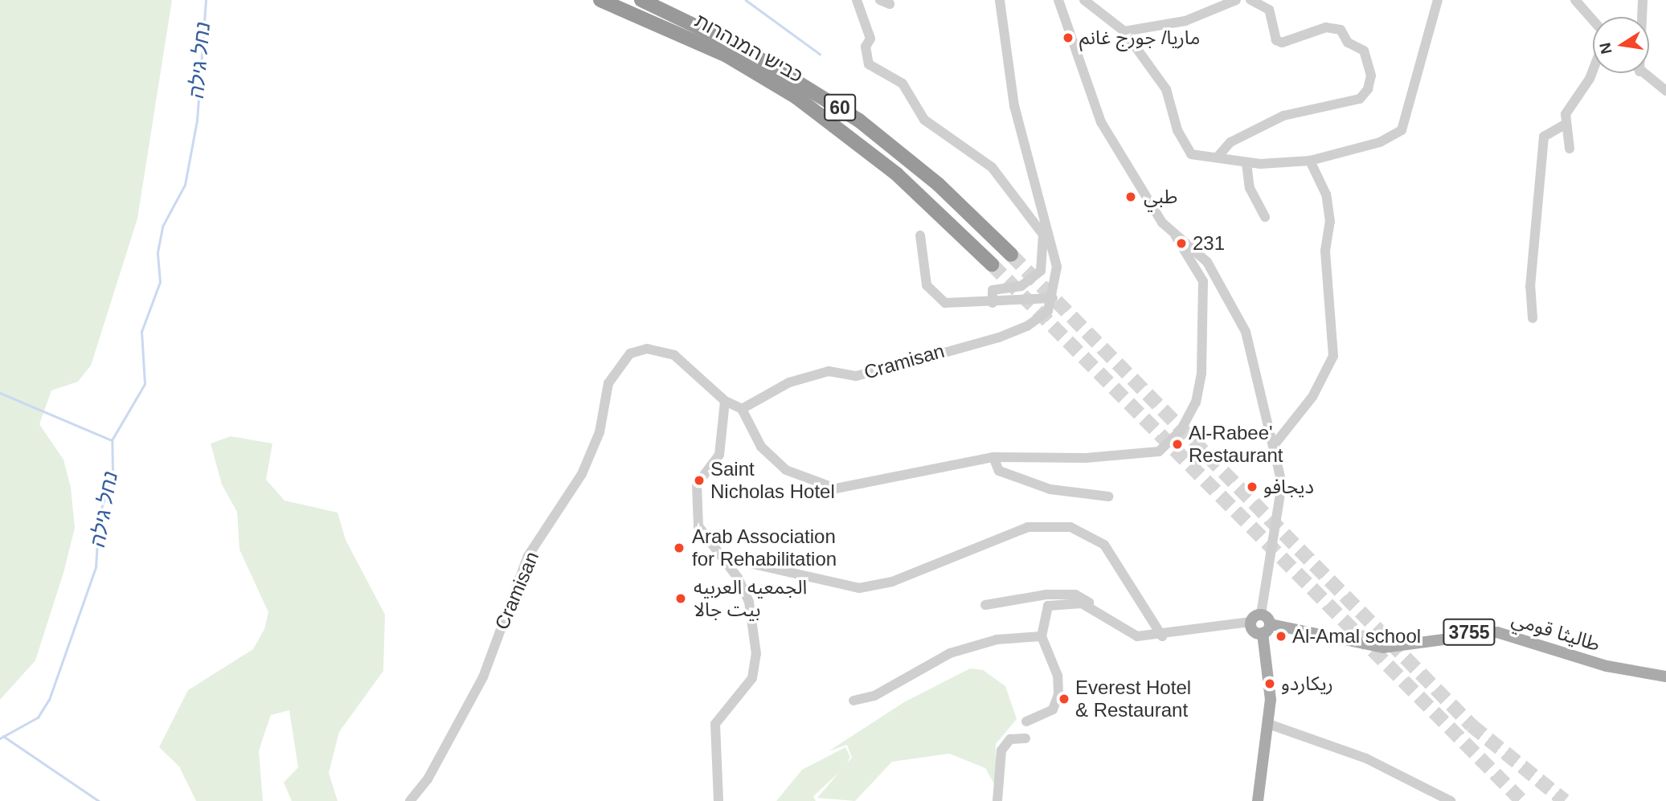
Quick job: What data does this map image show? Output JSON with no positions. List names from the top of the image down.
{
  "streets": {
    "highway": ["כביש המנהרות", "60"],
    "main road": ["طاليثا قومي", "3755"],
    "street": ["Cramisan"]
  },
  "water": ["נחל גילה"],
  "places": [
    "ماريا/ جورج غانم",
    "طبي",
    "231",
    "Al-Rabee' Restaurant",
    "Saint Nicholas Hotel",
    "ديجافو",
    "Arab Association for Rehabilitation",
    "الجمعيه العربيه بيت جالا",
    "Al-Amal school",
    "ريكاردو",
    "Everest Hotel & Restaurant"
  ],
  "north": "left"
}
